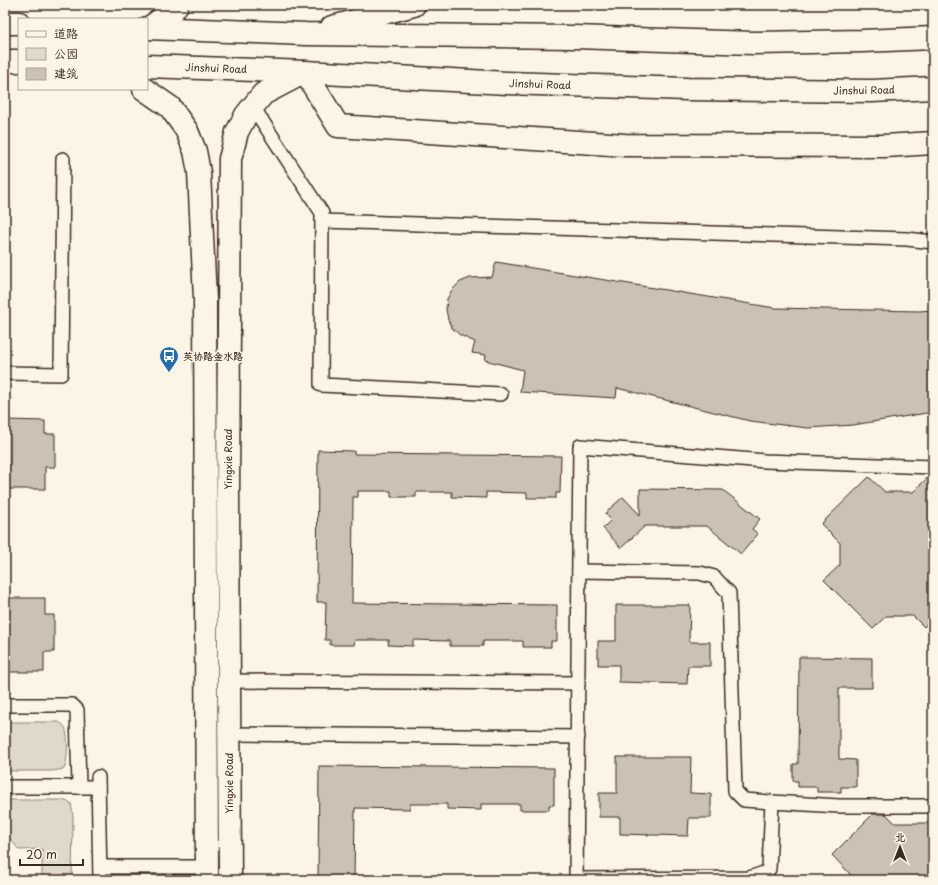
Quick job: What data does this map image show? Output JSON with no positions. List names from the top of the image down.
{
  "streets": {
    "street": ["Jinshui Road", "Yingxie Road"]
  },
  "crossings": [
    ["Jinshui Road", "Yingxie Road"]
  ],
  "places": {
    "bus stop": ["英协路金水路"]
  },
  "legend": ["道路", "公园", "建筑"],
  "scale_bar": "20 m",
  "north": "top"
}
